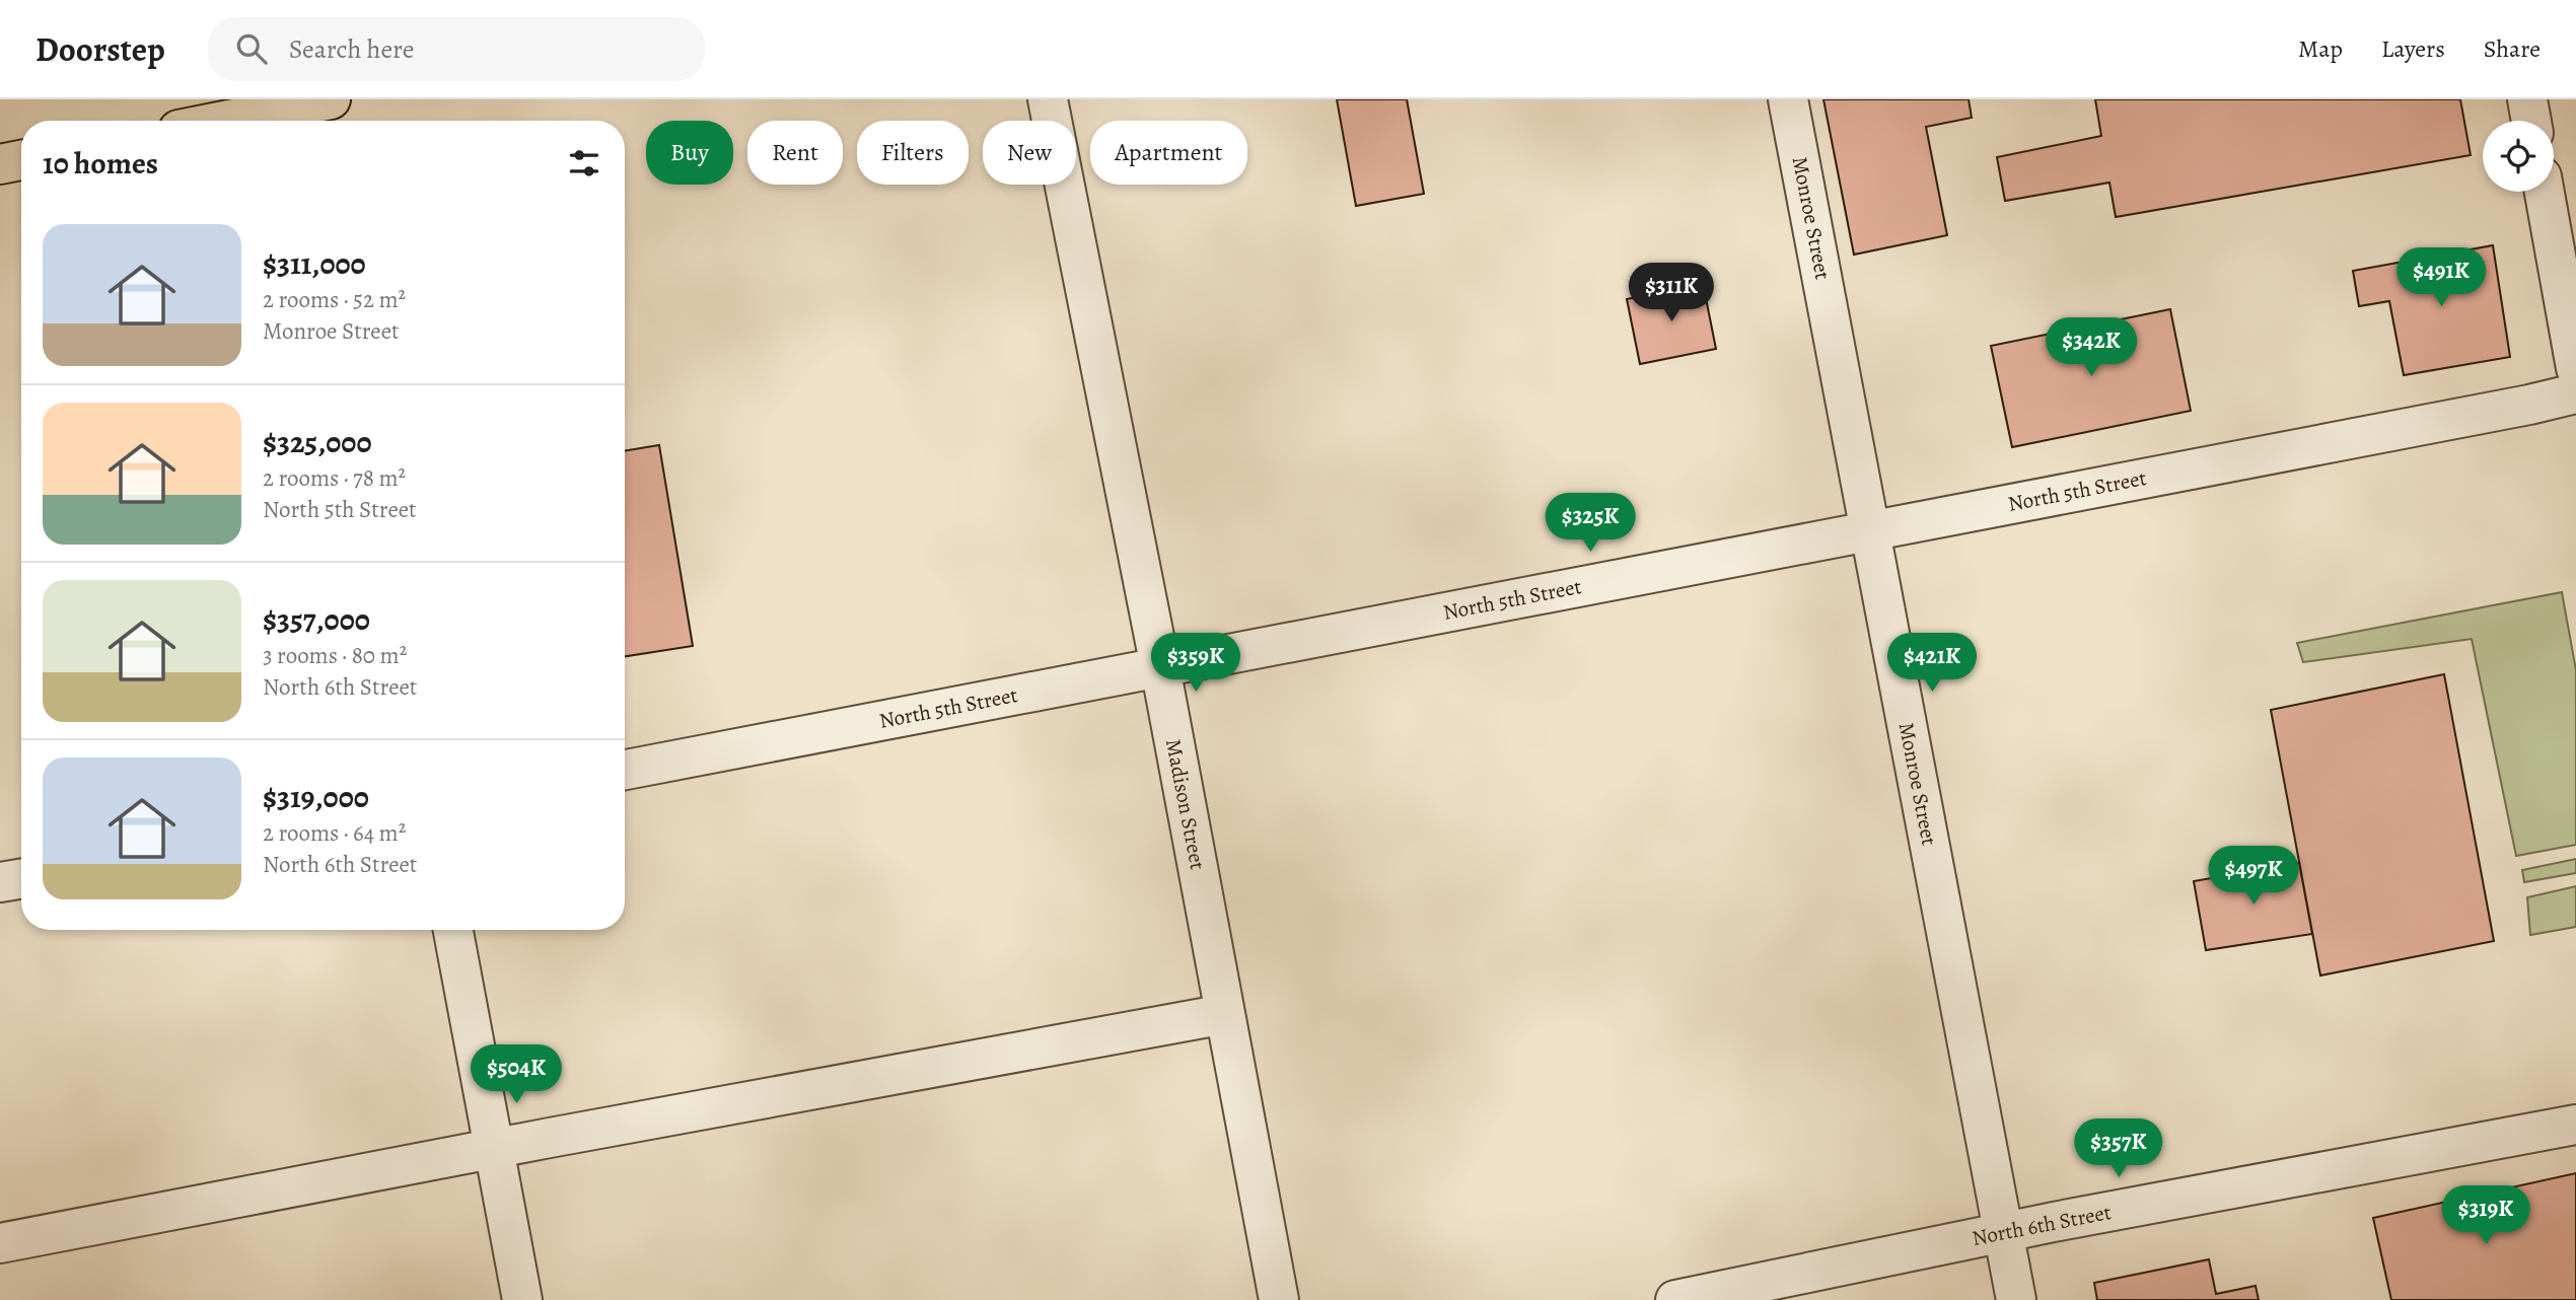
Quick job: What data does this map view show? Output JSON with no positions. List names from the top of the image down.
{
  "streets": {
    "street": [
      "Monroe Street",
      "North 5th Street",
      "Madison Street",
      "North 6th Street"
    ]
  },
  "crossings": [
    ["Monroe Street", "North 5th Street"],
    ["Monroe Street", "North 6th Street"],
    ["North 5th Street", "Madison Street"]
  ],
  "page": {
    "header": "Doorstep",
    "search": "Search here",
    "nav": ["Map", "Layers", "Share"],
    "chip": [
      "Buy",
      "Rent",
      "Filters",
      "New",
      "Apartment"
    ],
    "heading": "10 homes",
    "list": [
      {
        "name": "$311,000",
        "note": "2 rooms · 52 m² · Monroe Street"
      },
      {
        "name": "$325,000",
        "note": "2 rooms · 78 m² · North 5th Street"
      },
      {
        "name": "$357,000",
        "note": "3 rooms · 80 m² · North 6th Street"
      },
      {
        "name": "$319,000",
        "note": "2 rooms · 64 m² · North 6th Street"
      }
    ],
    "price": [
      "$491K",
      "$311K",
      "$342K",
      "$325K",
      "$359K",
      "$421K",
      "$497K",
      "$504K",
      "$357K",
      "$319K"
    ]
  }
}
